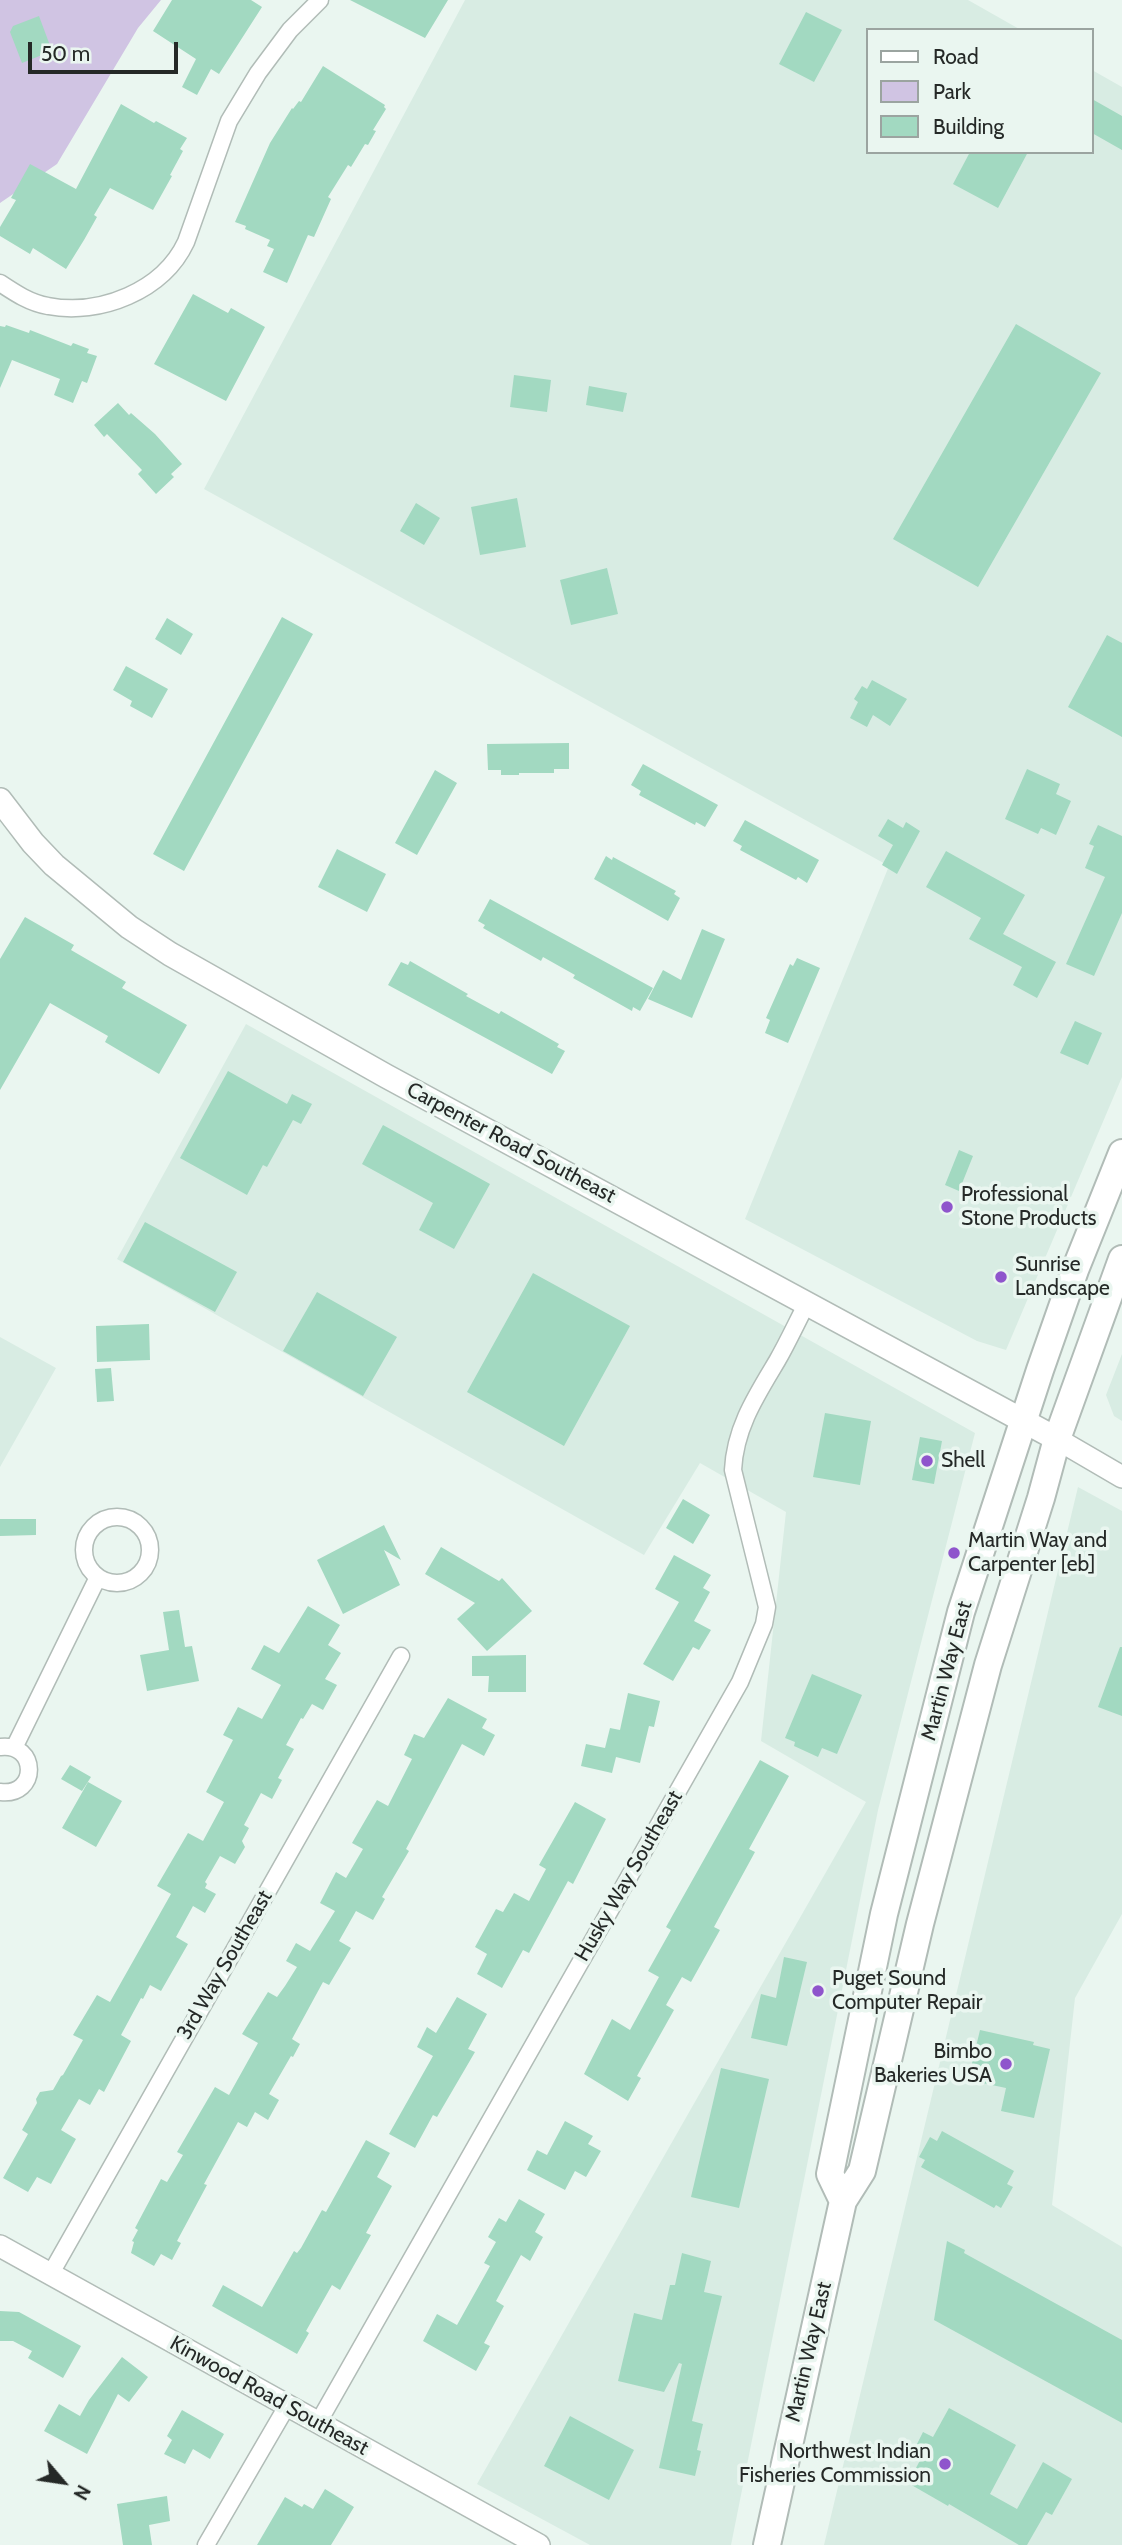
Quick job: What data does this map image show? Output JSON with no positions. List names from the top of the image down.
{
  "streets": {
    "main road": ["Carpenter Road Southeast", "Martin Way East"],
    "street": ["Husky Way Southeast", "3rd Way Southeast", "Kinwood Road Southeast"]
  },
  "crossings": [
    ["Carpenter Road Southeast", "Martin Way East"],
    ["Carpenter Road Southeast", "Husky Way Southeast"],
    ["Husky Way Southeast", "Kinwood Road Southeast"],
    ["3rd Way Southeast", "Kinwood Road Southeast"]
  ],
  "places": [
    "Professional Stone Products",
    "Sunrise Landscape",
    "Shell",
    "Martin Way and Carpenter [eb]",
    "Puget Sound Computer Repair",
    "Bimbo Bakeries USA",
    "Northwest Indian Fisheries Commission"
  ],
  "legend": ["Road", "Park", "Building"],
  "scale_bar": "50 m",
  "north": "bottom right"
}
